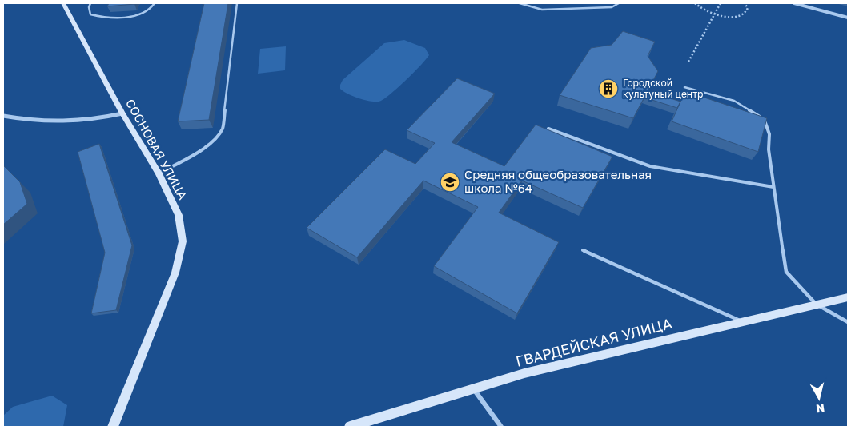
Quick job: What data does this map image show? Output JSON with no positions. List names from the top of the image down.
{
  "streets": {
    "street": ["СОСНОВАЯ УЛИЦА", "ГВАРДЕЙСКАЯ УЛИЦА"]
  },
  "places": {
    "building": ["Городской культуный центр"],
    "school or university": ["Средняя общеобразовательная школа №64"]
  },
  "north": "bottom"
}
